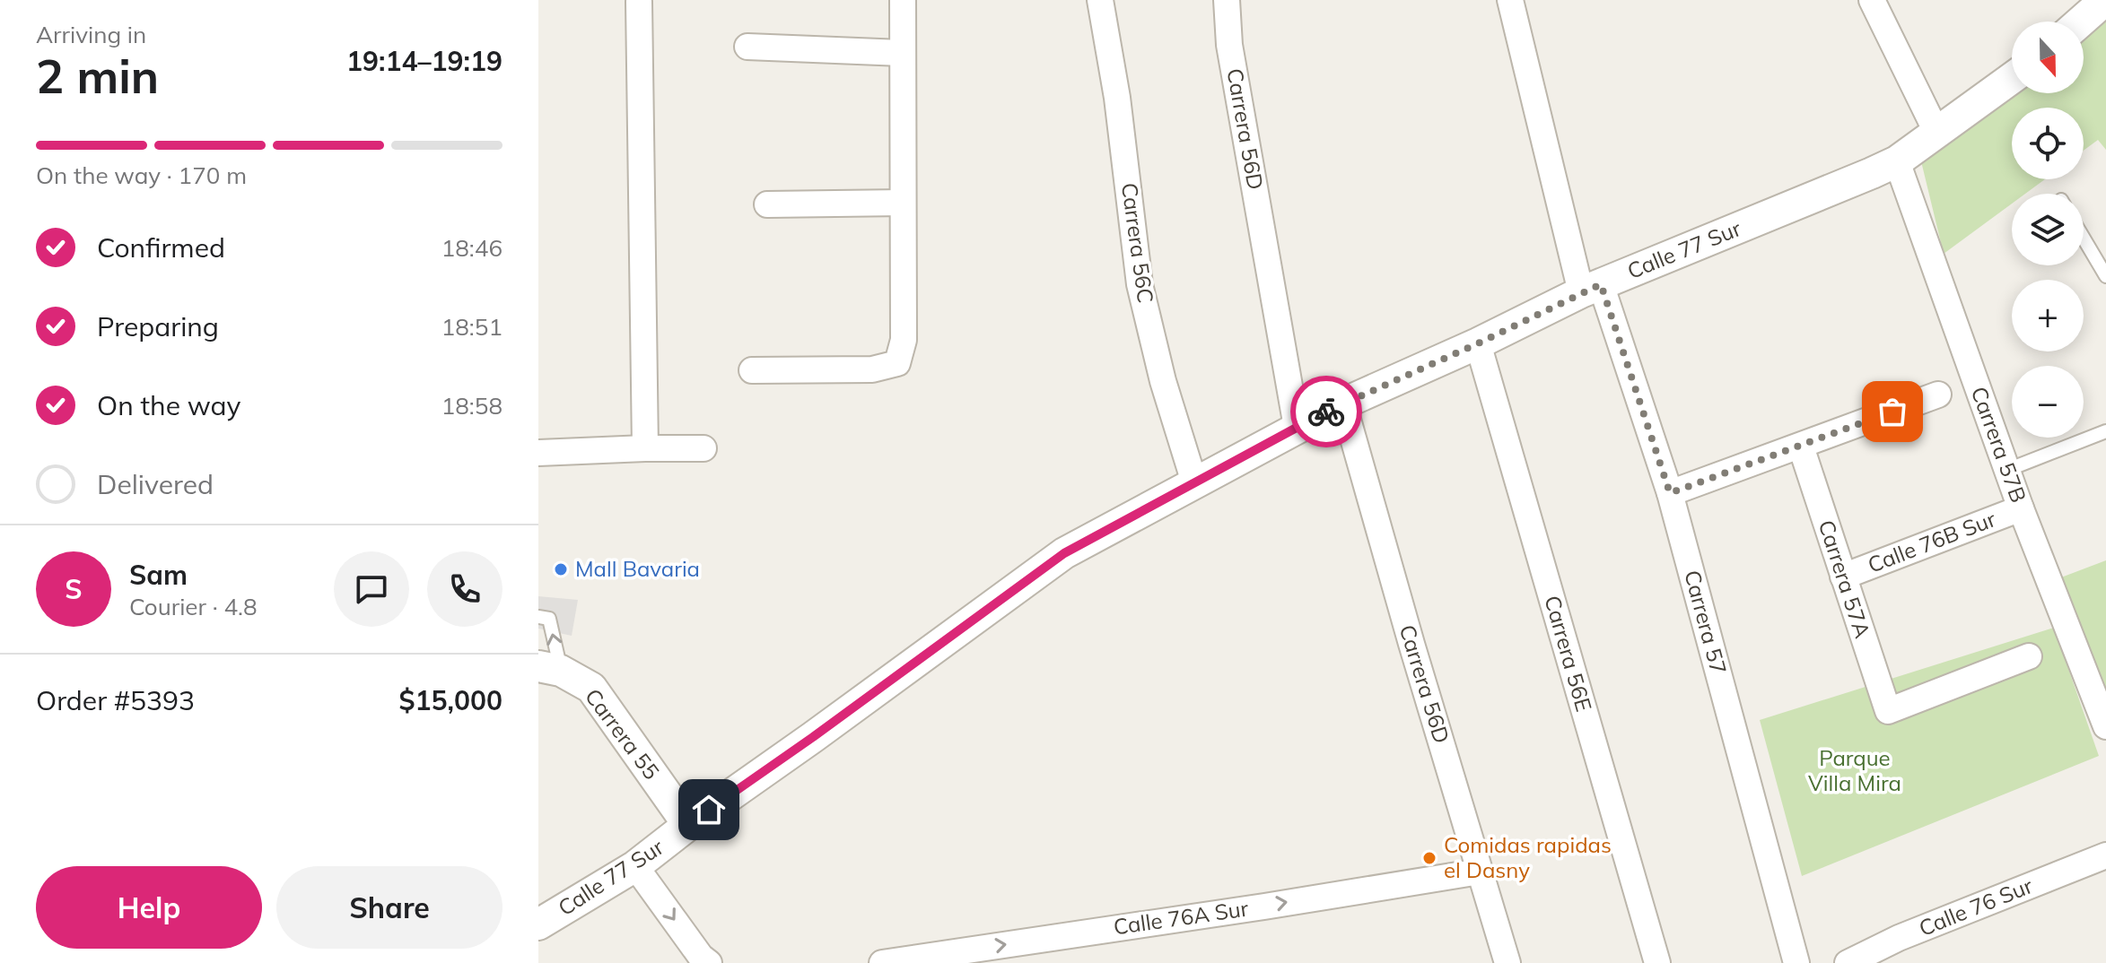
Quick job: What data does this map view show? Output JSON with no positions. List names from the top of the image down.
{
  "streets": {
    "street": [
      "Carrera 56D",
      "Carrera 56C",
      "Calle 77 Sur",
      "Carrera 57B",
      "Calle 76B Sur",
      "Carrera 57A",
      "Carrera 57",
      "Carrera 56E",
      "Carrera 55",
      "Calle 76 Sur",
      "Calle 76A Sur"
    ]
  },
  "crossings": [
    ["Carrera 56D", "Calle 77 Sur"],
    ["Carrera 56D", "Calle 76A Sur"],
    ["Carrera 56C", "Calle 77 Sur"],
    ["Calle 77 Sur", "Carrera 57B"],
    ["Calle 77 Sur", "Carrera 57"],
    ["Calle 77 Sur", "Carrera 56E"],
    ["Calle 77 Sur", "Carrera 55"],
    ["Carrera 57B", "Calle 76B Sur"],
    ["Calle 76B Sur", "Carrera 57A"]
  ],
  "one_way": ["Calle 76A Sur"],
  "parks": ["Parque Villa Mira"],
  "places": ["Mall Bavaria", "Comidas rapidas el Dasny"],
  "north": "bottom",
  "page": {
    "heading": ["2 min", "Arriving in", "19:14–19:19"],
    "panel": [
      "Sam",
      "Courier · 4.8",
      "Order #5393",
      "$15,000"
    ],
    "map_buttons": ["+", "−"],
    "bar": "On the way · 170 m",
    "list": [
      ["Confirmed", "18:46"],
      ["Preparing", "18:51"],
      ["On the way", "18:58"],
      "Delivered"
    ],
    "round": "S",
    "buttons": ["Help", "Share"]
  }
}
